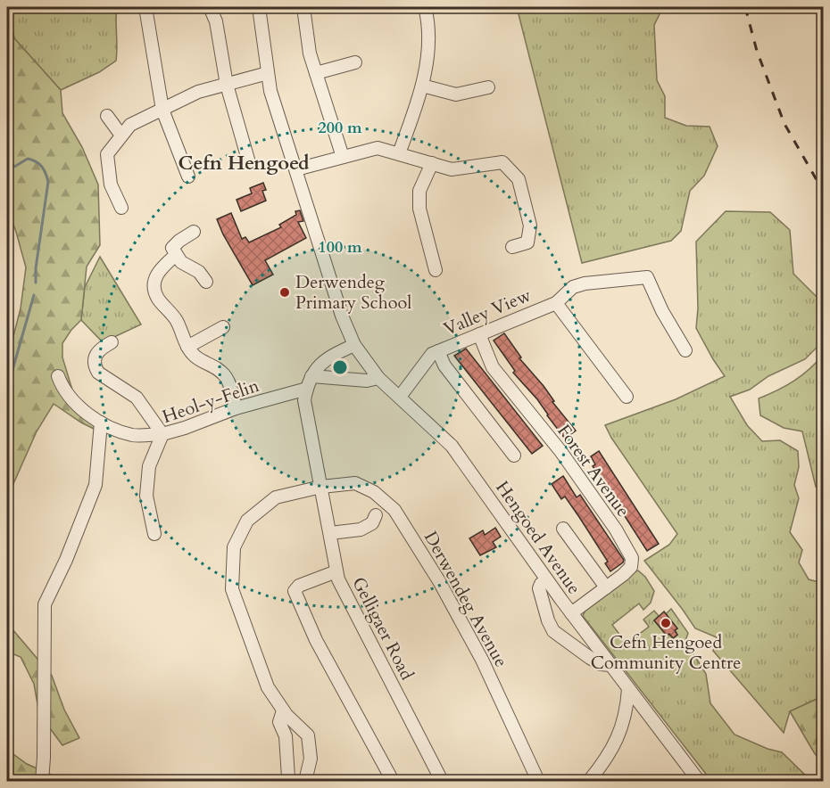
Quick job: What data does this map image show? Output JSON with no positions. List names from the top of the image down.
{
  "streets": {
    "street": [
      "Valley View",
      "Heol-y-Felin",
      "Forest Avenue",
      "Hengoed Avenue",
      "Derwendeg Avenue",
      "Gelligaer Road"
    ]
  },
  "crossings": [
    ["Valley View", "Forest Avenue"],
    ["Valley View", "Hengoed Avenue"],
    ["Heol-y-Felin", "Gelligaer Road"],
    ["Forest Avenue", "Hengoed Avenue"],
    ["Derwendeg Avenue", "Gelligaer Road"]
  ],
  "districts": ["Cefn Hengoed"],
  "places": ["Derwendeg Primary School", "Cefn Hengoed Community Centre"],
  "rings": ["200 m", "100 m"]
}
